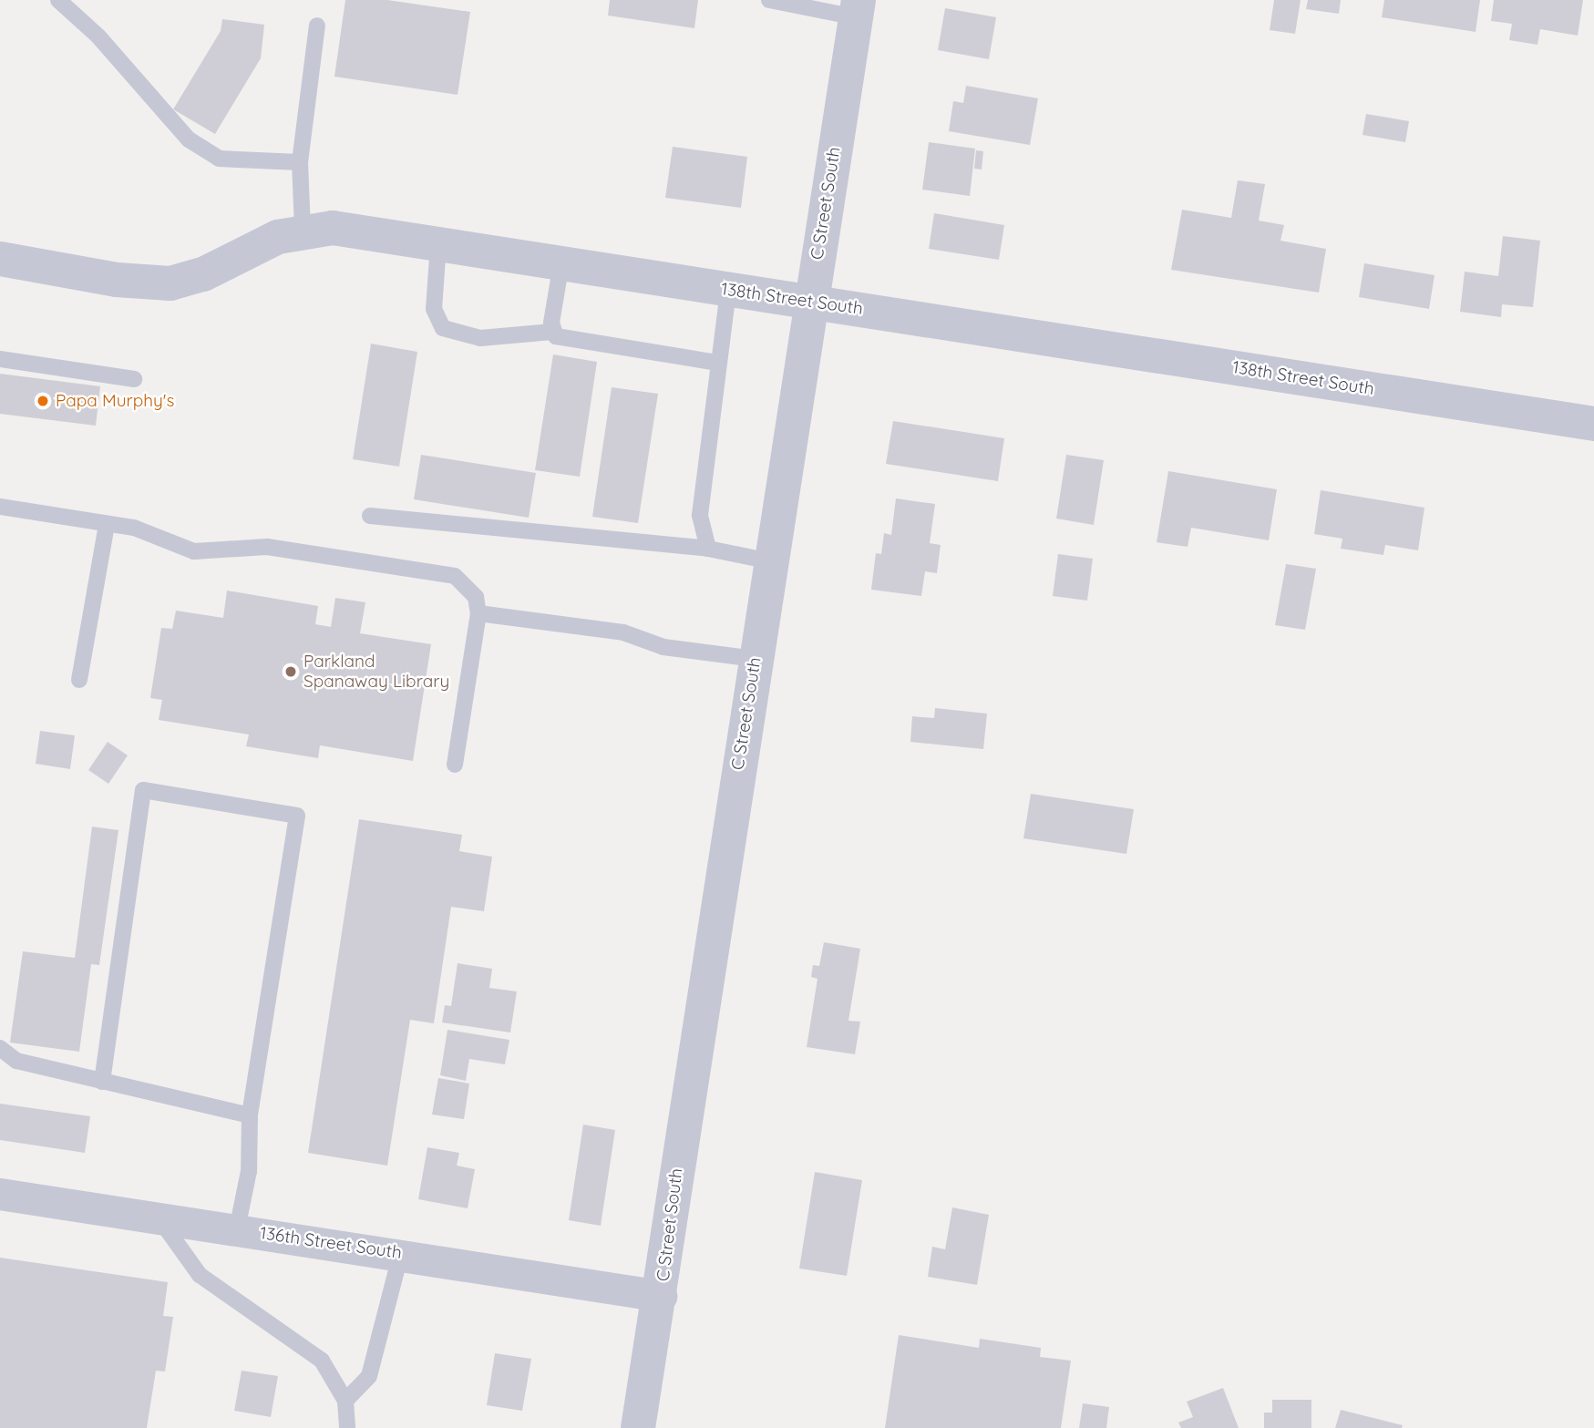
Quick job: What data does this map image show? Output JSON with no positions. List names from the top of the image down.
{
  "streets": {
    "street": ["C Street South", "138th Street South", "136th Street South"]
  },
  "crossings": [
    ["C Street South", "138th Street South"],
    ["C Street South", "136th Street South"]
  ],
  "places": ["Papa Murphy's", "Parkland Spanaway Library"]
}
